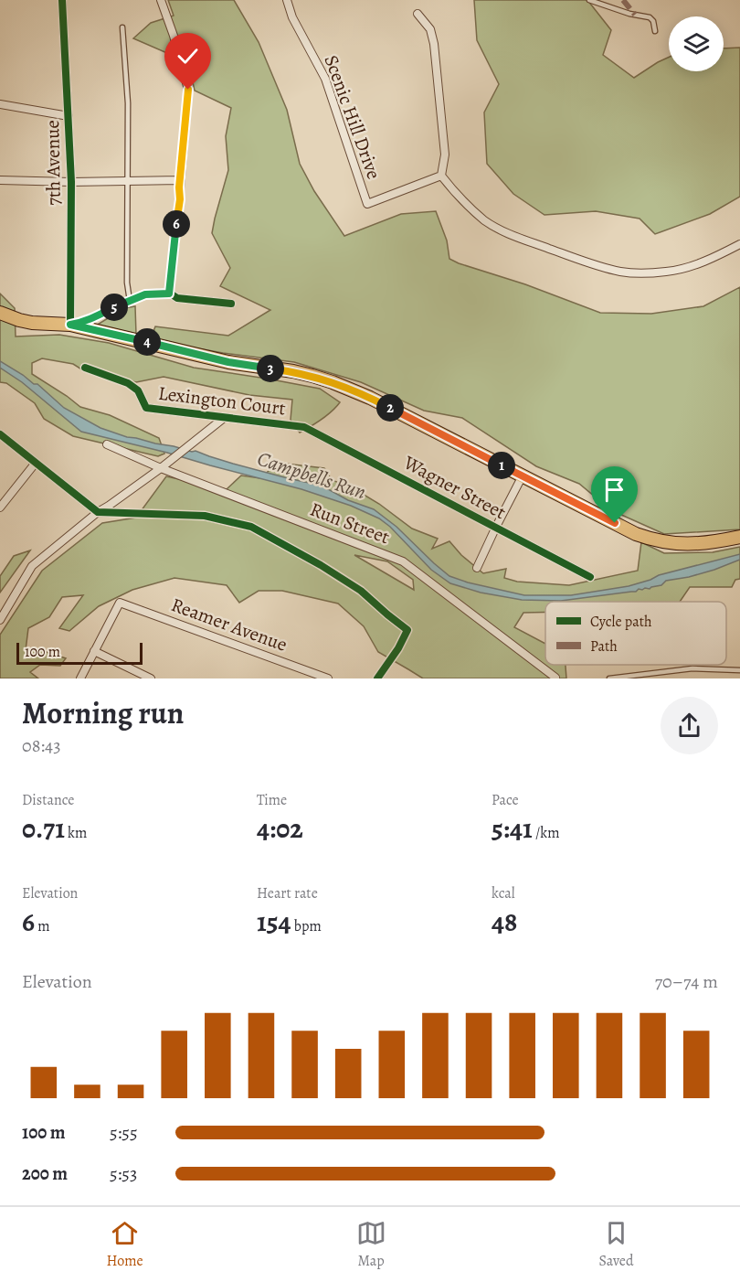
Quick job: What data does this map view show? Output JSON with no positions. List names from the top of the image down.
{
  "streets": {
    "street": [
      "Scenic Hill Drive",
      "7th Avenue",
      "Lexington Court",
      "Wagner Street",
      "Run Street",
      "Reamer Avenue"
    ]
  },
  "crossings": [
    ["Lexington Court", "Wagner Street"]
  ],
  "water": ["Campbells Run"],
  "legend": ["Cycle path", "Path"],
  "scale_bar": "100 m",
  "page": {
    "pins": [
      "6",
      "5",
      "4",
      "3",
      "2",
      "1"
    ],
    "scale": "100 m",
    "heading": ["Morning run", "08:43"],
    "stats": [
      ["Distance", "0.71 km"],
      ["Time", "4:02"],
      ["Pace", "5:41 /km"],
      ["Elevation", "6 m"],
      ["Heart rate", "154 bpm"],
      ["kcal", "48"]
    ],
    "chart": ["Elevation", "70–74 m"],
    "list": [
      {
        "name": "100 m",
        "note": "5:55"
      },
      {
        "name": "200 m",
        "note": "5:53"
      }
    ],
    "tabs": ["Home", "Map", "Saved"]
  }
}
